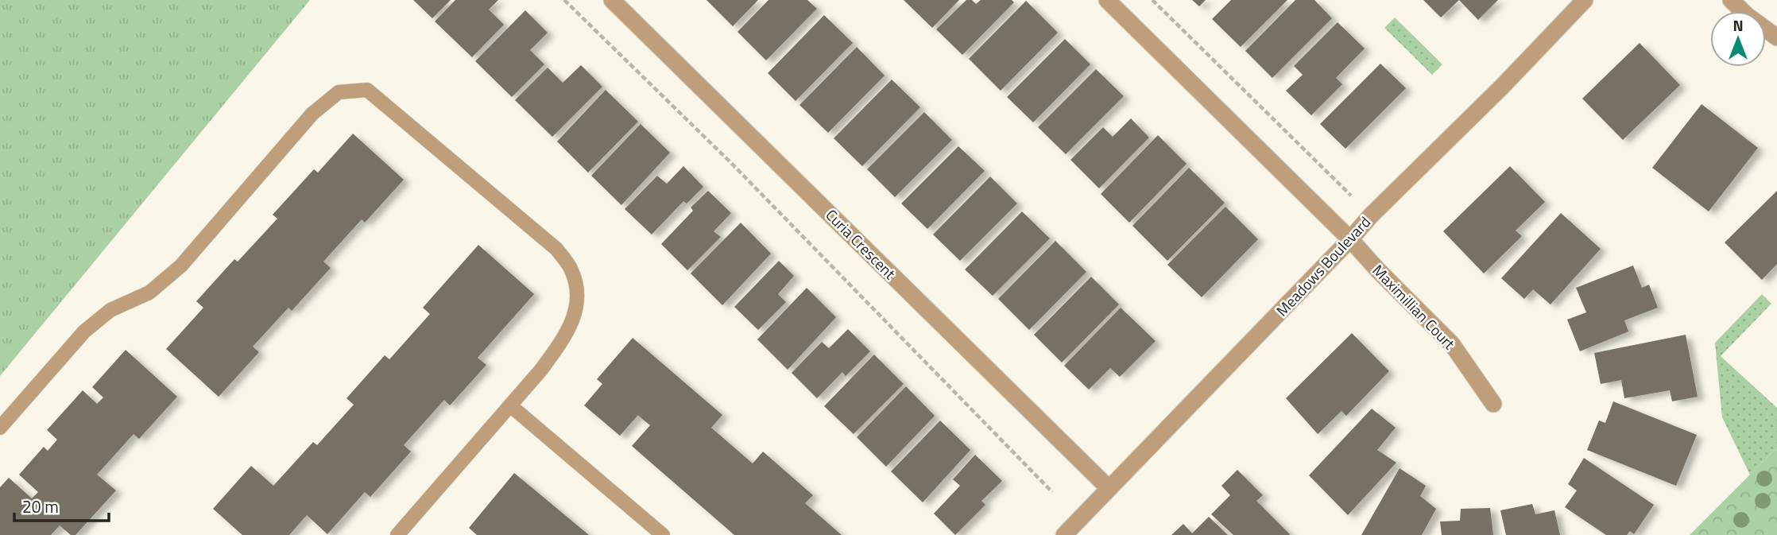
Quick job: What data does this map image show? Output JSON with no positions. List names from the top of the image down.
{
  "streets": {
    "street": ["Curia Crescent", "Meadows Boulevard", "Maximillian Court"]
  },
  "crossings": [
    ["Curia Crescent", "Meadows Boulevard"],
    ["Meadows Boulevard", "Maximillian Court"]
  ],
  "scale_bar": "20 m",
  "north": "top"
}
